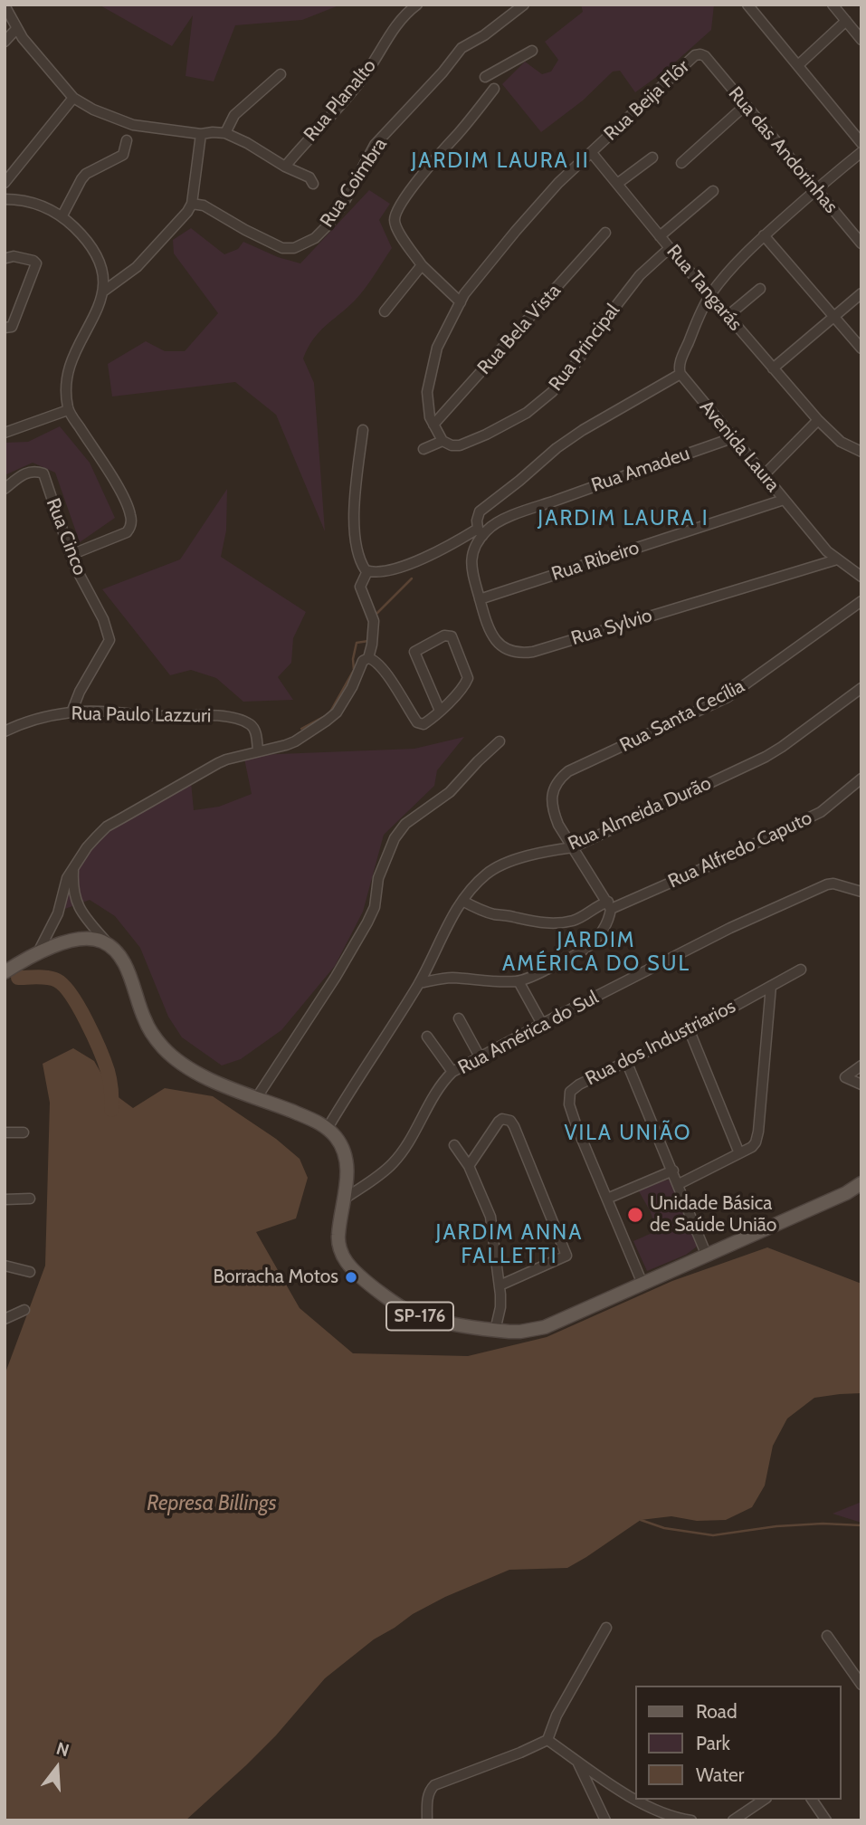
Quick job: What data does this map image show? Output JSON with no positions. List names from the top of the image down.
{
  "streets": {
    "main road": ["SP-176"],
    "street": [
      "Rua Planalto",
      "Rua Beija Flôr",
      "Rua das Andorinhas",
      "Rua Coimbra",
      "Rua Tangarás",
      "Rua Bela Vista",
      "Rua Principal",
      "Avenida Laura",
      "Rua Amadeu",
      "Rua Cinco",
      "Rua Ribeiro",
      "Rua Sylvio",
      "Rua Paulo Lazzuri",
      "Rua Santa Cecília",
      "Rua Almeida Durão",
      "Rua Alfredo Caputo",
      "Rua América do Sul",
      "Rua dos Industriarios"
    ]
  },
  "crossings": [
    ["Rua Beija Flôr", "Rua das Andorinhas"],
    ["Rua Beija Flôr", "Rua Tangarás"],
    ["Rua Beija Flôr", "Rua Bela Vista"],
    ["Rua Tangarás", "Rua Principal"],
    ["Avenida Laura", "Rua Amadeu"],
    ["Avenida Laura", "Rua Ribeiro"],
    ["Avenida Laura", "Rua Sylvio"],
    ["Rua Amadeu", "Rua Sylvio"],
    ["Rua Cinco", "Rua Paulo Lazzuri"],
    ["Rua Ribeiro", "Rua Sylvio"],
    ["Rua Santa Cecília", "Rua Almeida Durão"],
    ["Rua Santa Cecília", "Rua Alfredo Caputo"],
    ["Rua Almeida Durão", "Rua Alfredo Caputo"],
    ["Rua Almeida Durão", "SP-176"],
    ["Rua América do Sul", "SP-176"],
    ["Rua dos Industriarios", "SP-176"]
  ],
  "districts": [
    "JARDIM LAURA II",
    "JARDIM LAURA I",
    "JARDIM AMÉRICA DO SUL",
    "VILA UNIÃO",
    "JARDIM ANNA FALLETTI"
  ],
  "water": ["Represa Billings"],
  "places": ["Unidade Básica de Saúde União", "Borracha Motos"],
  "legend": ["Road", "Park", "Water"],
  "north": "top"
}
